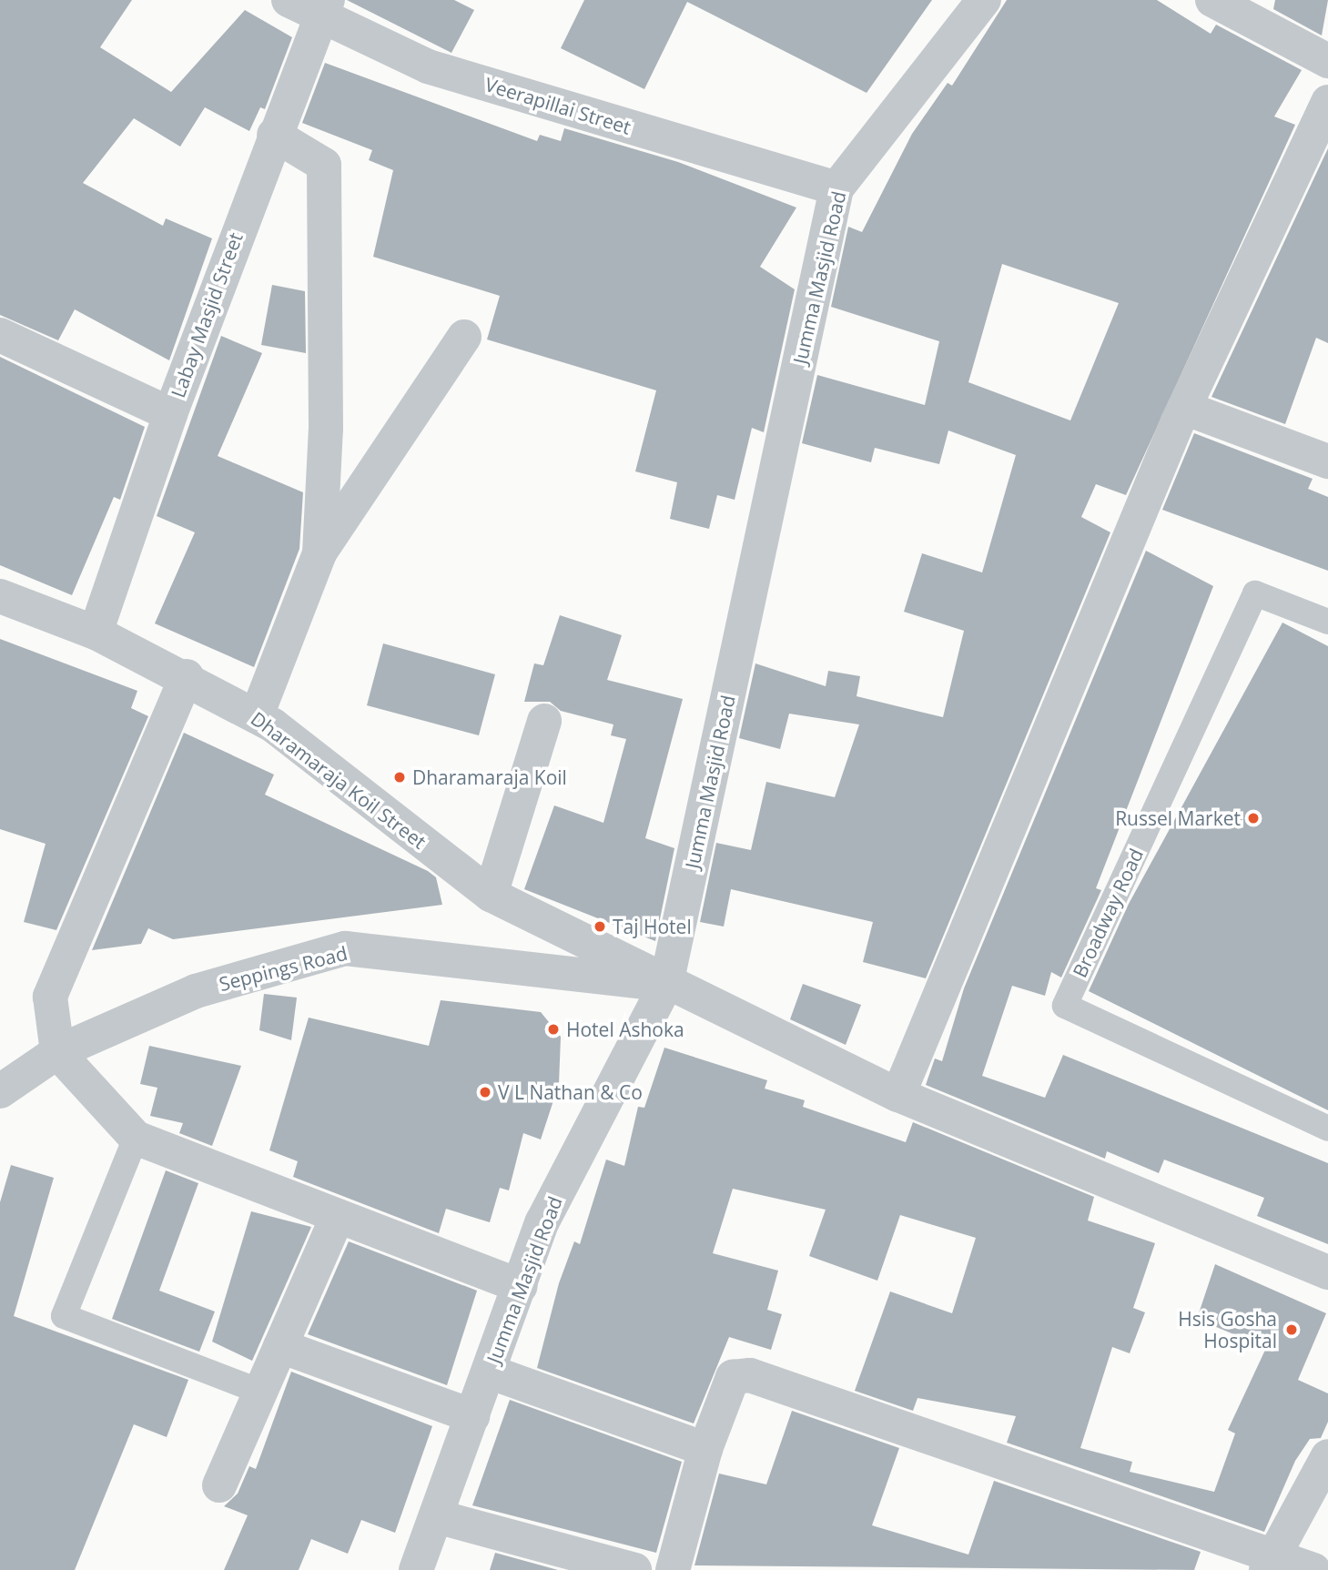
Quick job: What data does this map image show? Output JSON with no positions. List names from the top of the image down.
{
  "streets": {
    "street": [
      "Veerapillai Street",
      "Jumma Masjid Road",
      "Labay Masjid Street",
      "Dharamaraja Koil Street",
      "Seppings Road"
    ],
    "lane": ["Broadway Road"]
  },
  "crossings": [
    ["Veerapillai Street", "Jumma Masjid Road"],
    ["Veerapillai Street", "Labay Masjid Street"],
    ["Jumma Masjid Road", "Dharamaraja Koil Street"],
    ["Jumma Masjid Road", "Seppings Road"],
    ["Labay Masjid Street", "Dharamaraja Koil Street"],
    ["Dharamaraja Koil Street", "Seppings Road"]
  ],
  "places": [
    "Dharamaraja Koil",
    "Russel Market",
    "Taj Hotel",
    "Hotel Ashoka",
    "V L Nathan & Co",
    "Hsis Gosha Hospital"
  ]
}
